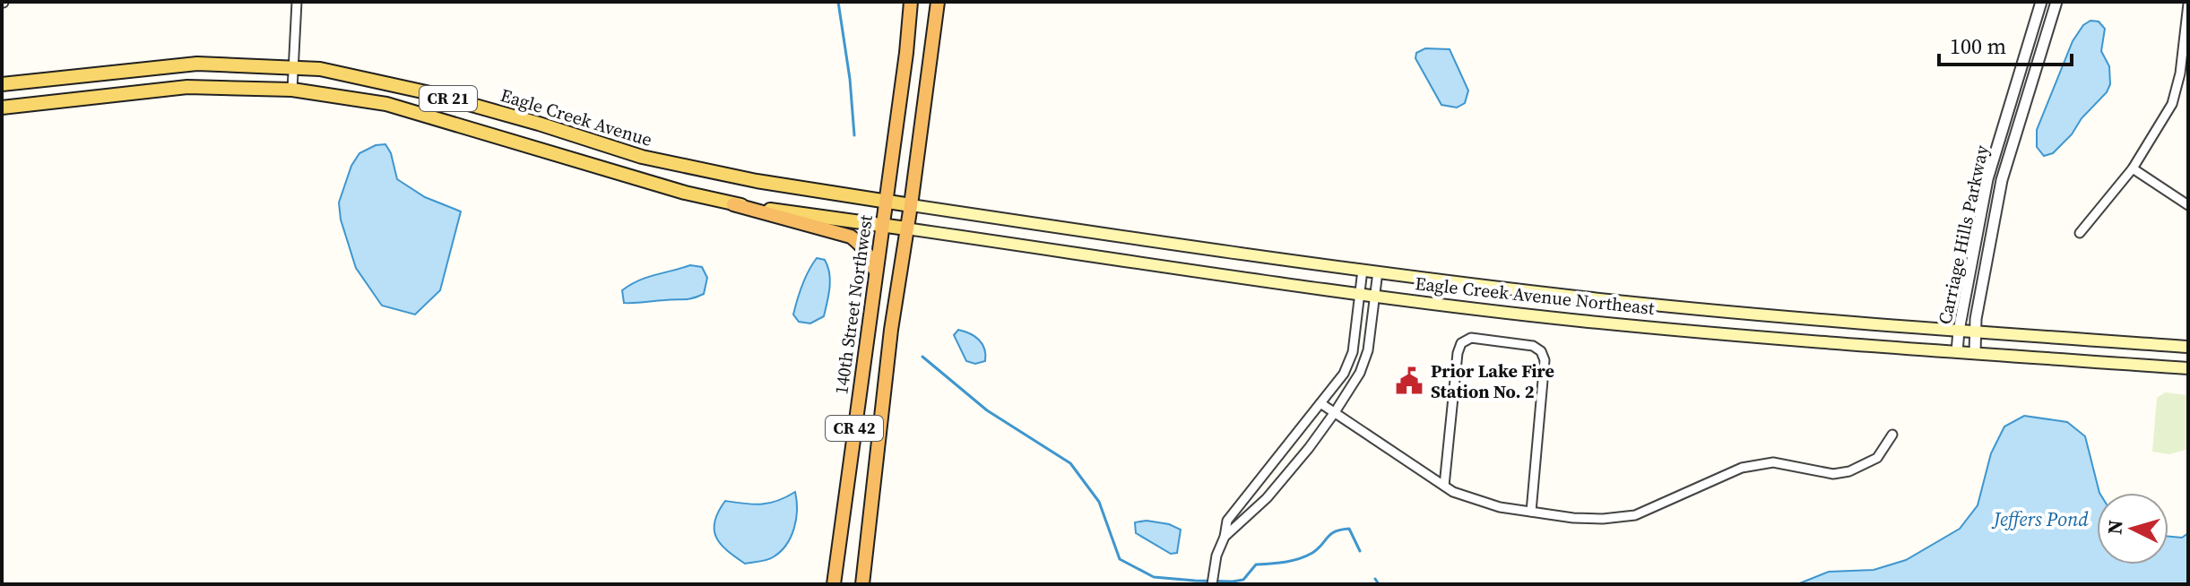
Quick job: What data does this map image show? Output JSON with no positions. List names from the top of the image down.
{
  "streets": {
    "highway": ["140th Street Northwest", "CR 42"],
    "main road": ["CR 21", "Eagle Creek Avenue", "Eagle Creek Avenue Northeast"],
    "street": ["Carriage Hills Parkway"]
  },
  "crossings": [
    ["CR 21", "Eagle Creek Avenue Northeast"],
    ["CR 21", "140th Street Northwest"],
    ["Eagle Creek Avenue", "Eagle Creek Avenue Northeast"],
    ["Eagle Creek Avenue", "140th Street Northwest"],
    ["Eagle Creek Avenue", "CR 42"],
    ["Carriage Hills Parkway", "Eagle Creek Avenue Northeast"],
    ["Eagle Creek Avenue Northeast", "140th Street Northwest"],
    ["Eagle Creek Avenue Northeast", "CR 42"],
    ["140th Street Northwest", "CR 42"]
  ],
  "water": ["Jeffers Pond"],
  "places": {
    "public building": ["Prior Lake Fire Station No. 2"]
  },
  "scale_bar": "100 m",
  "north": "left"
}
